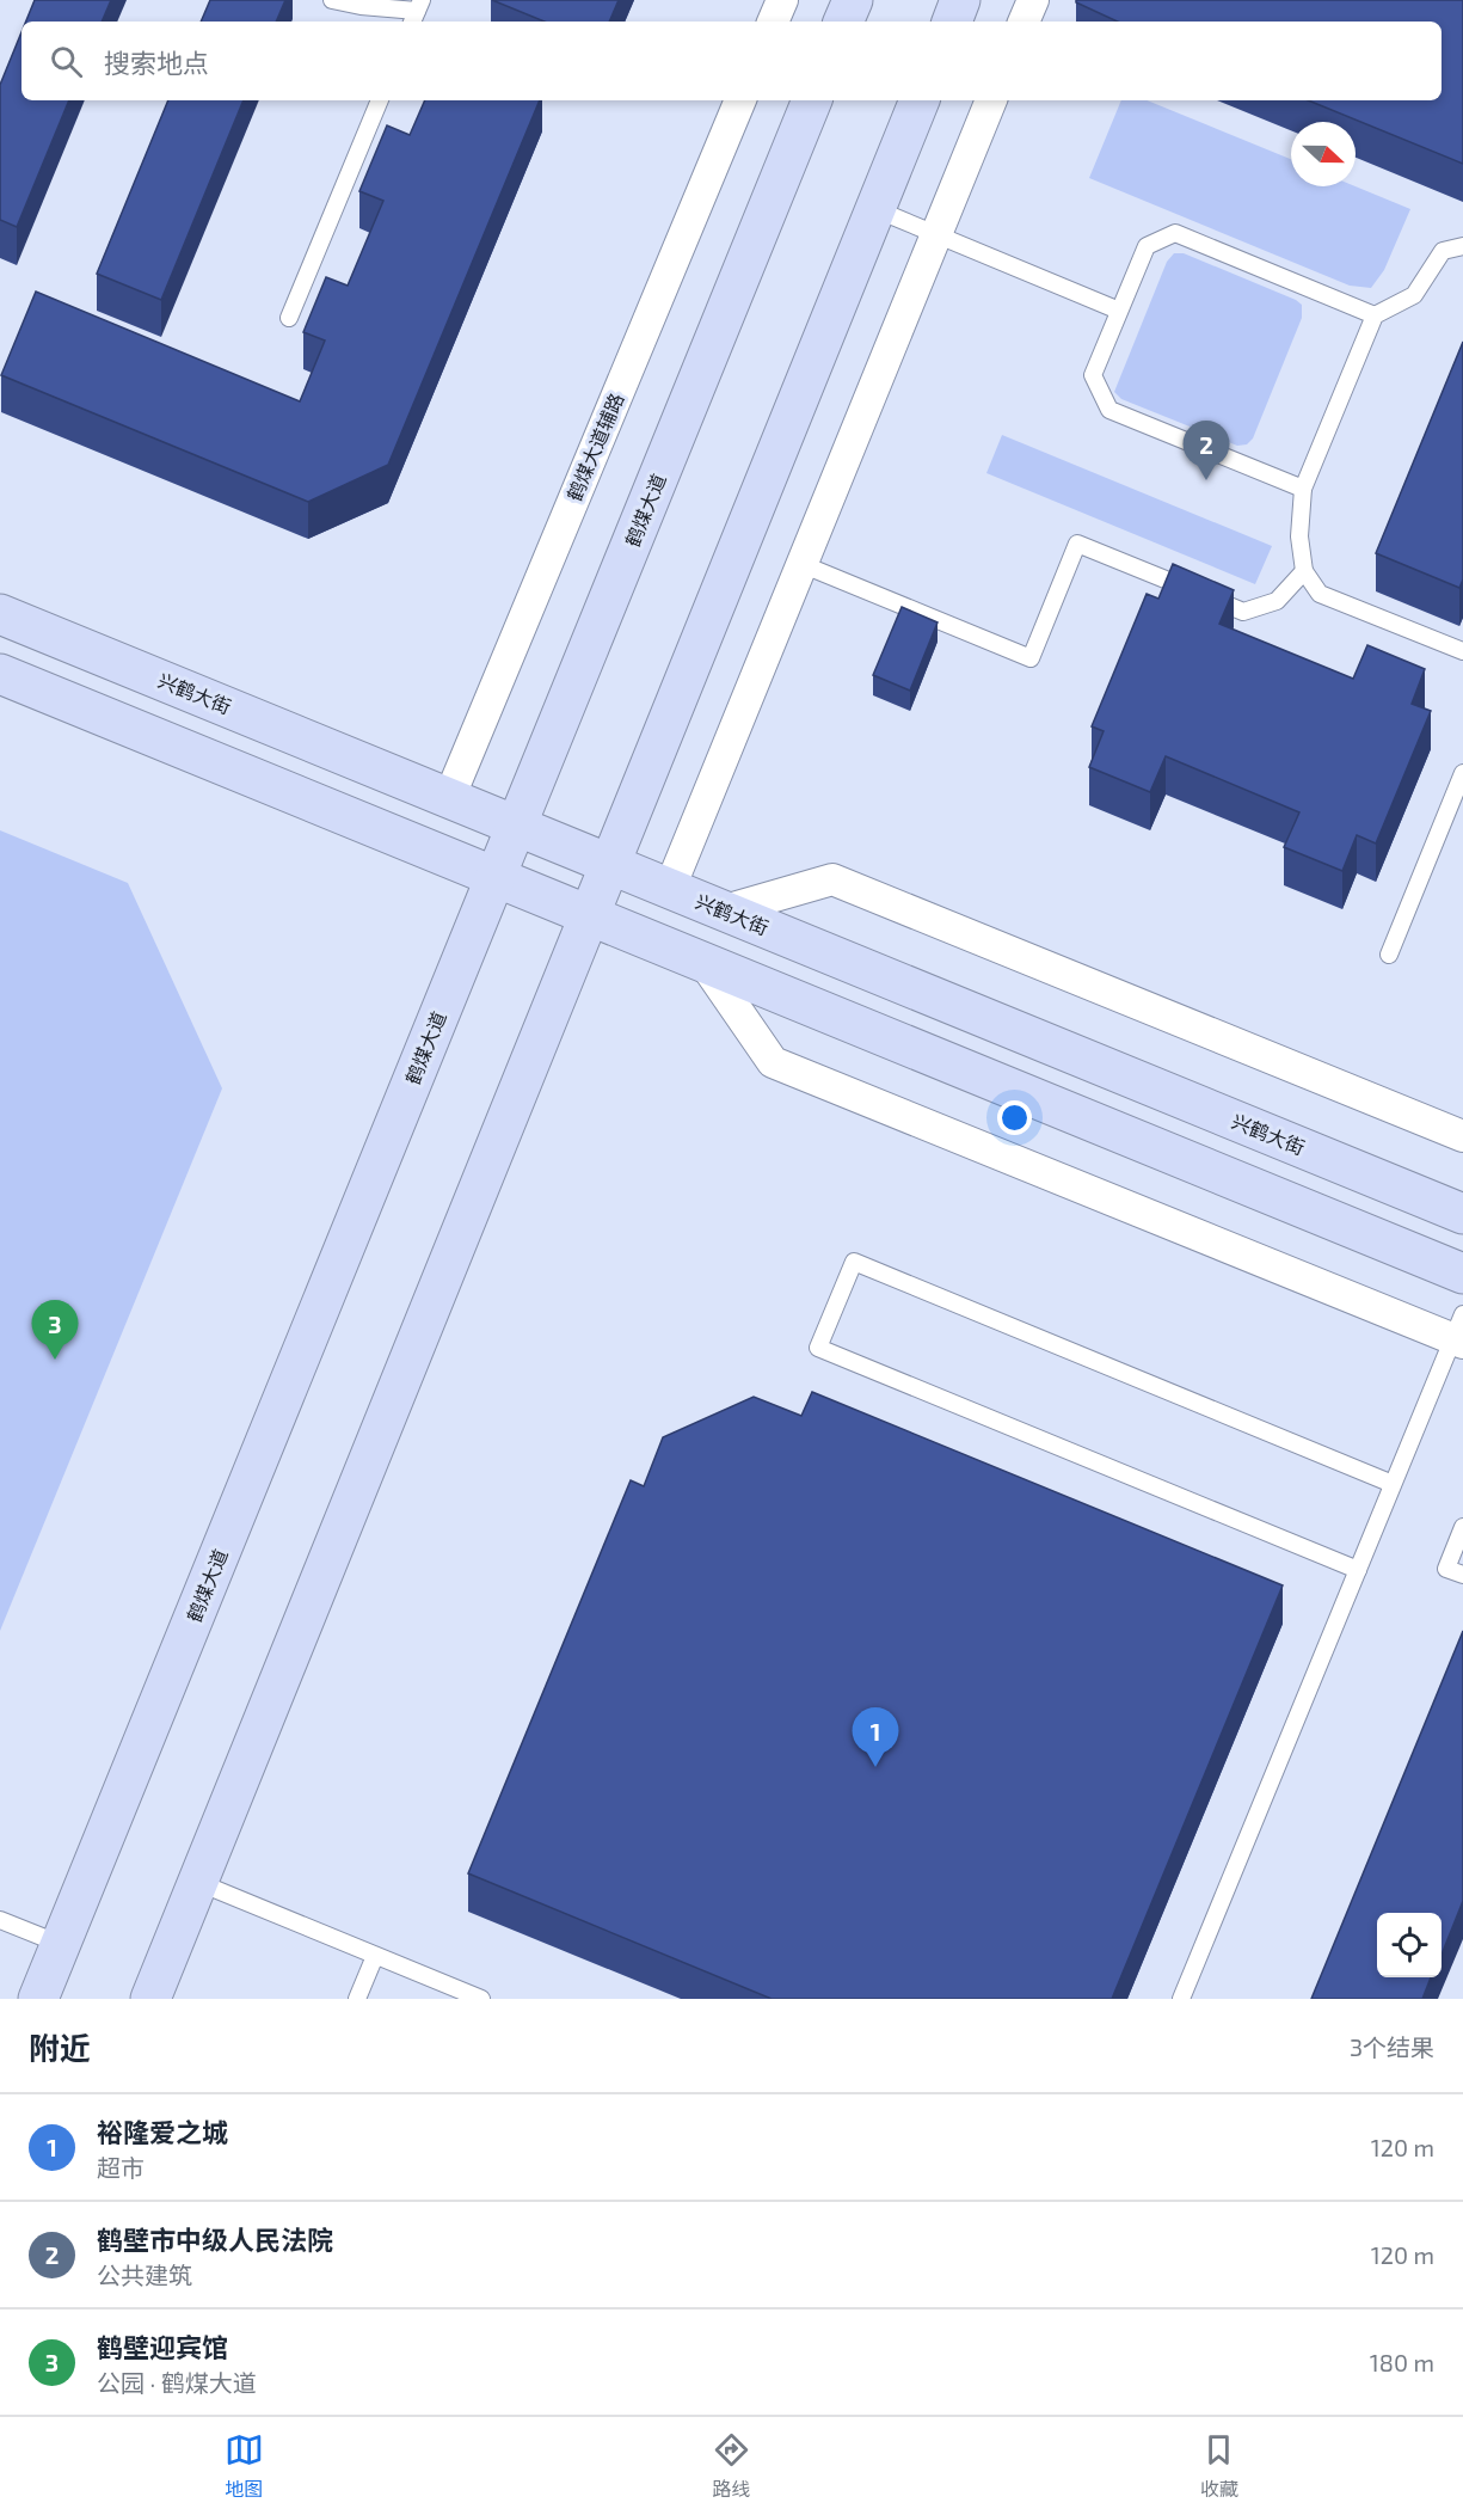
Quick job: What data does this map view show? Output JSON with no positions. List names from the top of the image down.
{
  "streets": {
    "main road": ["鹤煤大道", "兴鹤大街"],
    "street": ["鹤煤大道辅路"]
  },
  "crossings": [
    ["鹤煤大道辅路", "兴鹤大街"],
    ["鹤煤大道", "兴鹤大街"]
  ],
  "north": "right",
  "page": {
    "search": "搜索地点",
    "pins": ["2", "3", "1"],
    "heading": ["附近", "3个结果"],
    "list": [
      {
        "mark": "1",
        "name": "裕隆爱之城",
        "note": "超市",
        "value": "120 m"
      },
      {
        "mark": "2",
        "name": "鹤壁市中级人民法院",
        "note": "公共建筑",
        "value": "120 m"
      },
      {
        "mark": "3",
        "name": "鹤壁迎宾馆",
        "note": "公园 · 鹤煤大道",
        "value": "180 m"
      }
    ],
    "nav": ["地图", "路线", "收藏"]
  }
}
